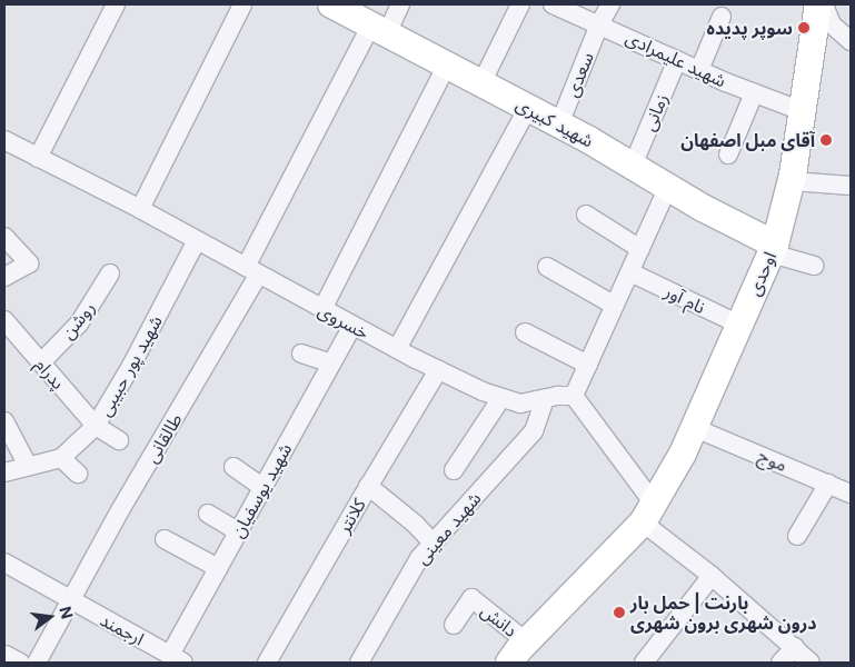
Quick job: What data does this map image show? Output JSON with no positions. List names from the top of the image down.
{
  "streets": {
    "main road": ["شهید کبیری", "اوحدی"],
    "street": [
      "شهید علیمرادی",
      "سعدی",
      "زمانی",
      "نام آور",
      "روشن",
      "خسروی",
      "شهید پور حبیبی",
      "پدرام",
      "طالقانی",
      "موج",
      "شهید یوسفیان",
      "کلانتر",
      "شهید معینی",
      "دانش",
      "ارجمند"
    ]
  },
  "crossings": [
    ["شهید علیمرادی", "سعدی"],
    ["شهید علیمرادی", "زمانی"],
    ["شهید علیمرادی", "اوحدی"],
    ["سعدی", "شهید کبیری"],
    ["زمانی", "شهید کبیری"],
    ["شهید کبیری", "اوحدی"],
    ["شهید کبیری", "طالقانی"],
    ["اوحدی", "نام آور"],
    ["اوحدی", "موج"],
    ["اوحدی", "دانش"],
    ["روشن", "پدرام"],
    ["خسروی", "شهید پور حبیبی"],
    ["خسروی", "طالقانی"],
    ["خسروی", "شهید یوسفیان"],
    ["خسروی", "کلانتر"],
    ["خسروی", "شهید معینی"],
    ["شهید پور حبیبی", "پدرام"],
    ["طالقانی", "ارجمند"],
    ["شهید یوسفیان", "ارجمند"]
  ],
  "places": ["سوپر پدیده", "آقای مبل اصفهان", "بارنت | حمل بار درون شهری برون شهری"],
  "north": "right"
}
